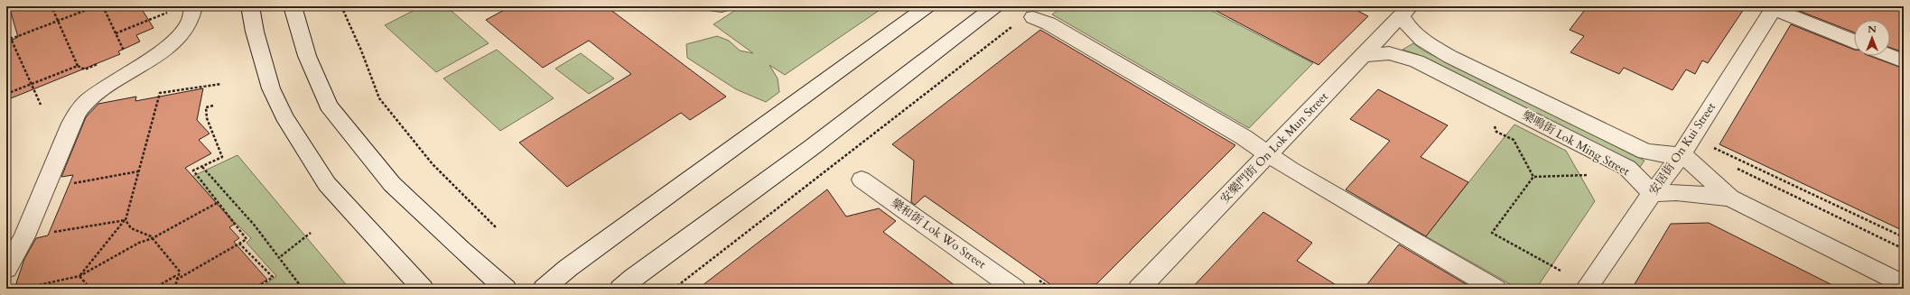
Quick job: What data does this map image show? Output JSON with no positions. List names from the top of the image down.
{
  "streets": {
    "street": [
      "樂鳴街 Lok Ming Street",
      "安樂門街 On Lok Mun Street",
      "安居街 On Kui Street",
      "樂和街 Lok Wo Street"
    ]
  },
  "crossings": [
    ["樂鳴街 Lok Ming Street", "安樂門街 On Lok Mun Street"],
    ["樂鳴街 Lok Ming Street", "安居街 On Kui Street"]
  ],
  "north": "top"
}
